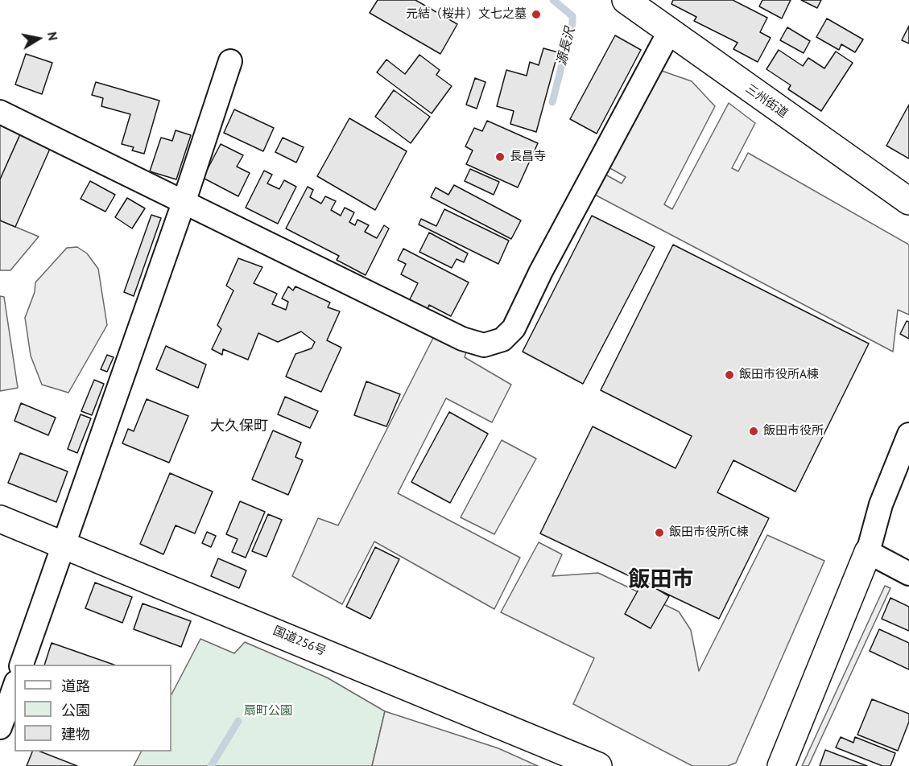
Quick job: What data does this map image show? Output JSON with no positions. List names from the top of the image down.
{
  "streets": {
    "main road": ["三州街道", "国道256号"]
  },
  "districts": ["大久保町", "飯田市"],
  "water": ["源長沢"],
  "parks": ["扇町公園"],
  "places": [
    "元結（桜井）文七之墓",
    "長昌寺",
    "飯田市役所A棟",
    "飯田市役所",
    "飯田市役所C棟"
  ],
  "legend": ["道路", "公園", "建物"],
  "north": "right"
}
